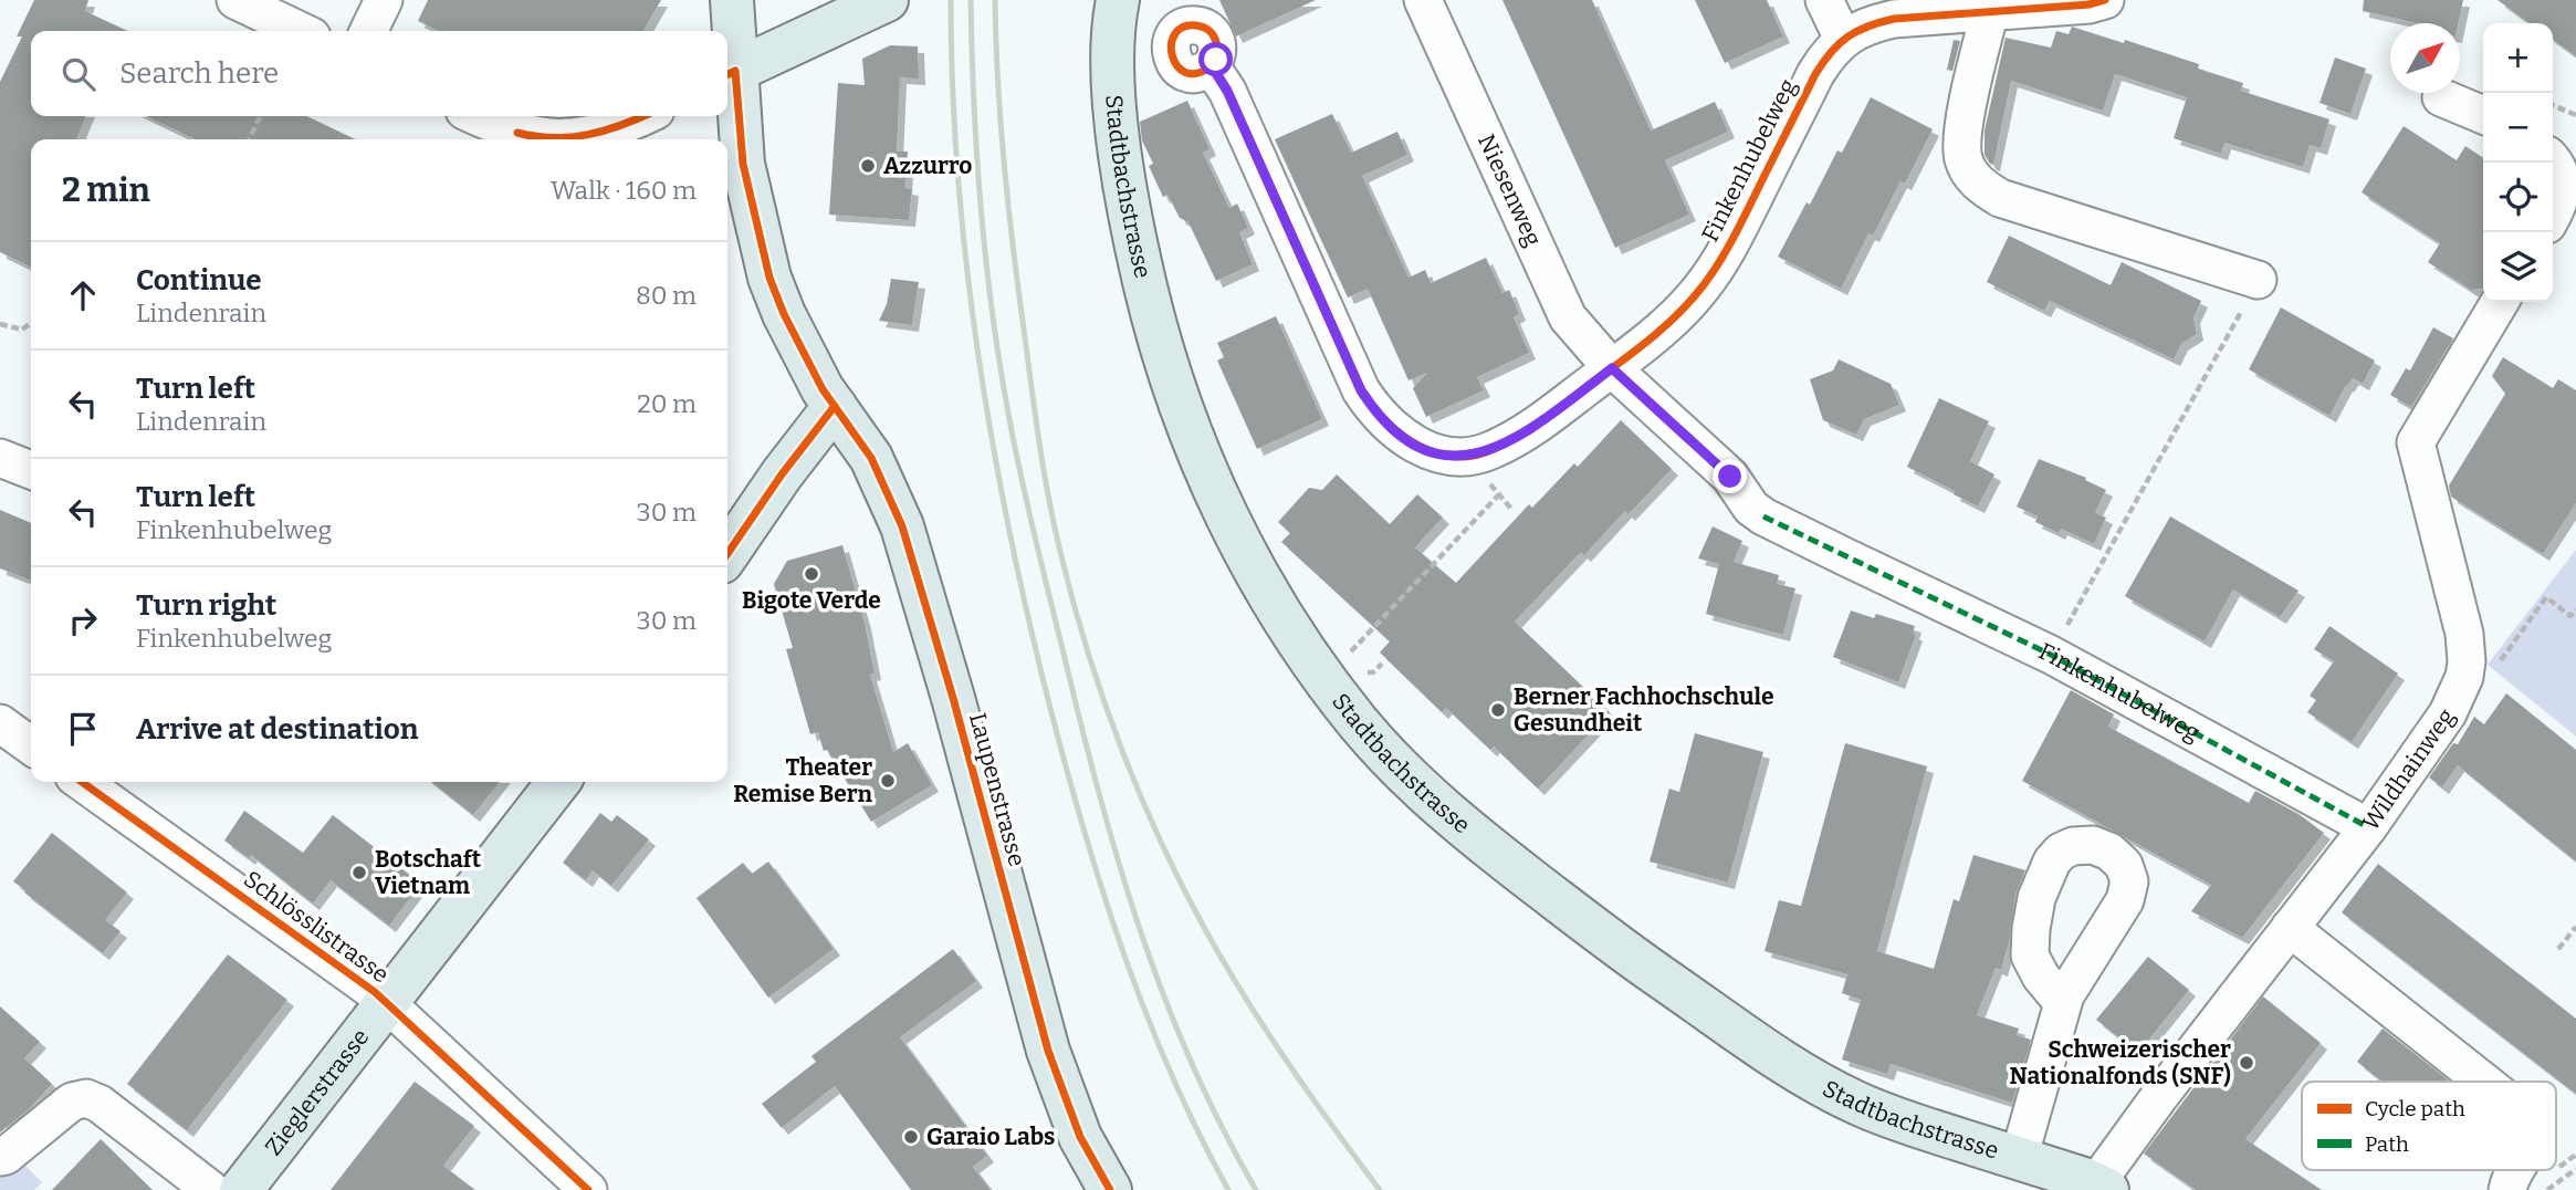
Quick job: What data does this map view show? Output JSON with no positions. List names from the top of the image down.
{
  "streets": {
    "main road": ["Stadtbachstrasse", "Laupenstrasse", "Zieglerstrasse"],
    "street": [
      "Finkenhubelweg",
      "Niesenweg",
      "Wildhainweg",
      "Schlösslistrasse"
    ]
  },
  "crossings": [
    ["Finkenhubelweg", "Niesenweg"],
    ["Finkenhubelweg", "Wildhainweg"],
    ["Stadtbachstrasse", "Wildhainweg"],
    ["Schlösslistrasse", "Zieglerstrasse"]
  ],
  "places": [
    "Azzurro",
    "Bigote Verde",
    "Berner Fachhochschule Gesundheit",
    "Theater Remise Bern",
    "Botschaft Vietnam",
    "Schweizerischer Nationalfonds (SNF)",
    "Garaio Labs"
  ],
  "legend": ["Cycle path", "Path"],
  "north": "top right",
  "page": {
    "map_buttons": ["+", "−"],
    "search": "Search here",
    "heading": ["2 min", "Walk · 160 m"],
    "list": [
      ["Continue", "Lindenrain", "80 m"],
      ["Turn left", "Lindenrain", "20 m"],
      ["Turn left", "Finkenhubelweg", "30 m"],
      ["Turn right", "Finkenhubelweg", "30 m"],
      "Arrive at destination"
    ]
  }
}
